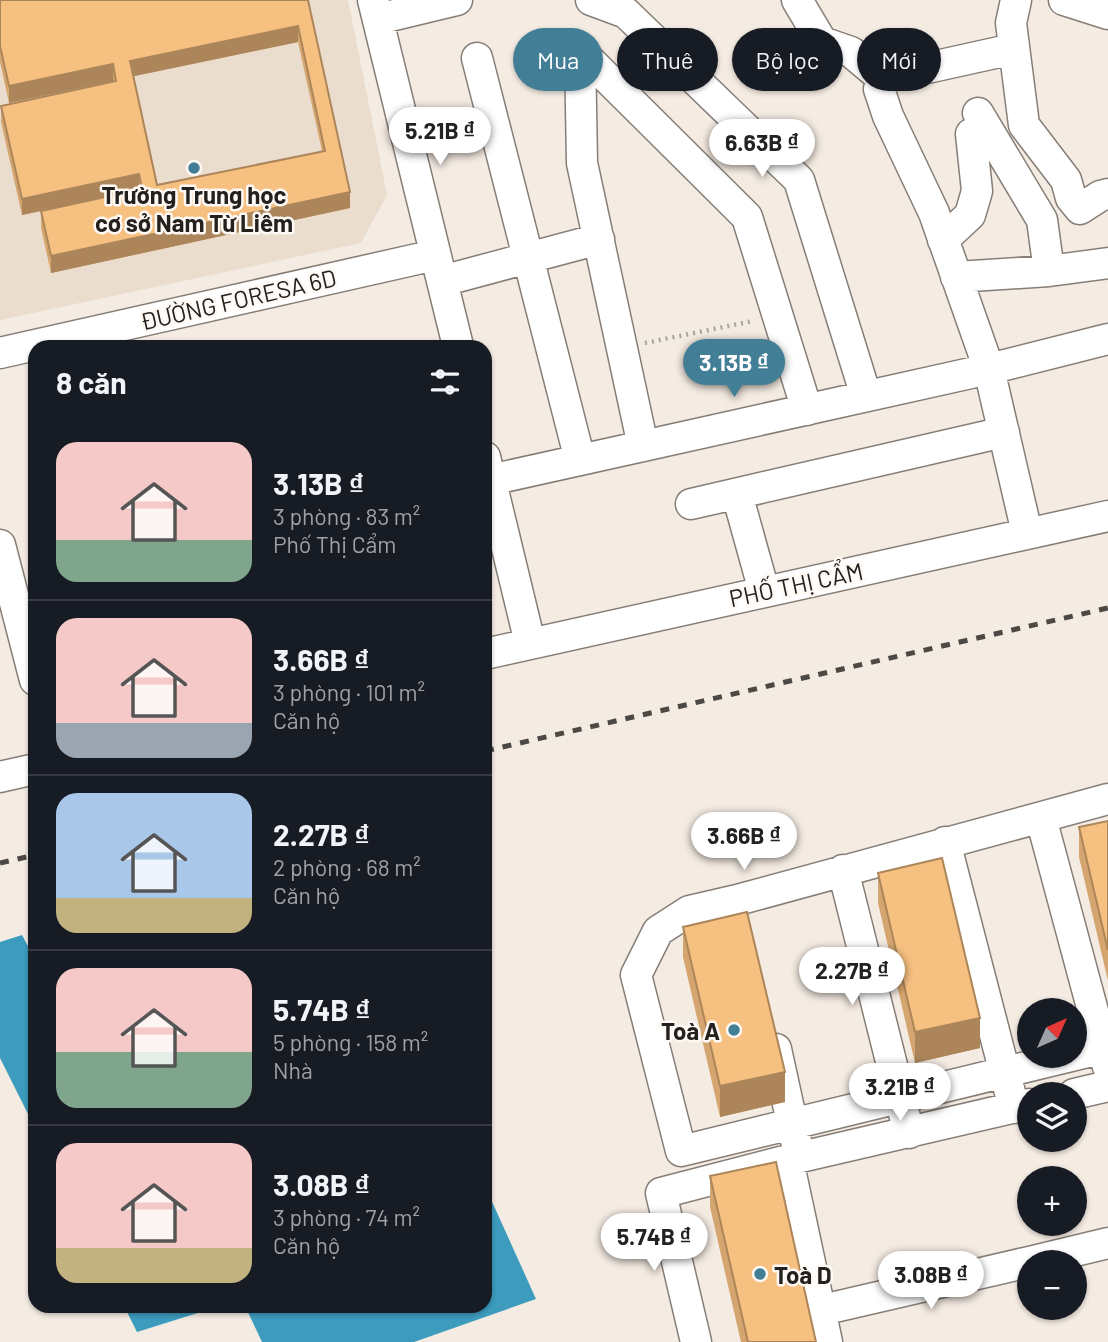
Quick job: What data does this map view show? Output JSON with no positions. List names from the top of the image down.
{
  "streets": {
    "street": ["ĐƯỜNG FORESA 6D", "PHỐ THỊ CẨM"]
  },
  "places": ["Trường Trung học cơ sở Nam Từ Liêm", "Toà A", "Toà D"],
  "north": "top right",
  "page": {
    "chip": [
      "Mua",
      "Thuê",
      "Bộ lọc",
      "Mới"
    ],
    "price": [
      "5.21B ₫",
      "6.63B ₫",
      "3.13B ₫",
      "3.66B ₫",
      "2.27B ₫",
      "3.21B ₫",
      "5.74B ₫",
      "3.08B ₫"
    ],
    "heading": "8 căn",
    "list": [
      {
        "name": "3.13B ₫",
        "note": "3 phòng · 83 m² · Phố Thị Cẩm"
      },
      {
        "name": "3.66B ₫",
        "note": "3 phòng · 101 m² · Căn hộ"
      },
      {
        "name": "2.27B ₫",
        "note": "2 phòng · 68 m² · Căn hộ"
      },
      {
        "name": "5.74B ₫",
        "note": "5 phòng · 158 m² · Nhà"
      },
      {
        "name": "3.08B ₫",
        "note": "3 phòng · 74 m² · Căn hộ"
      }
    ],
    "map_buttons": ["+", "−"]
  }
}
